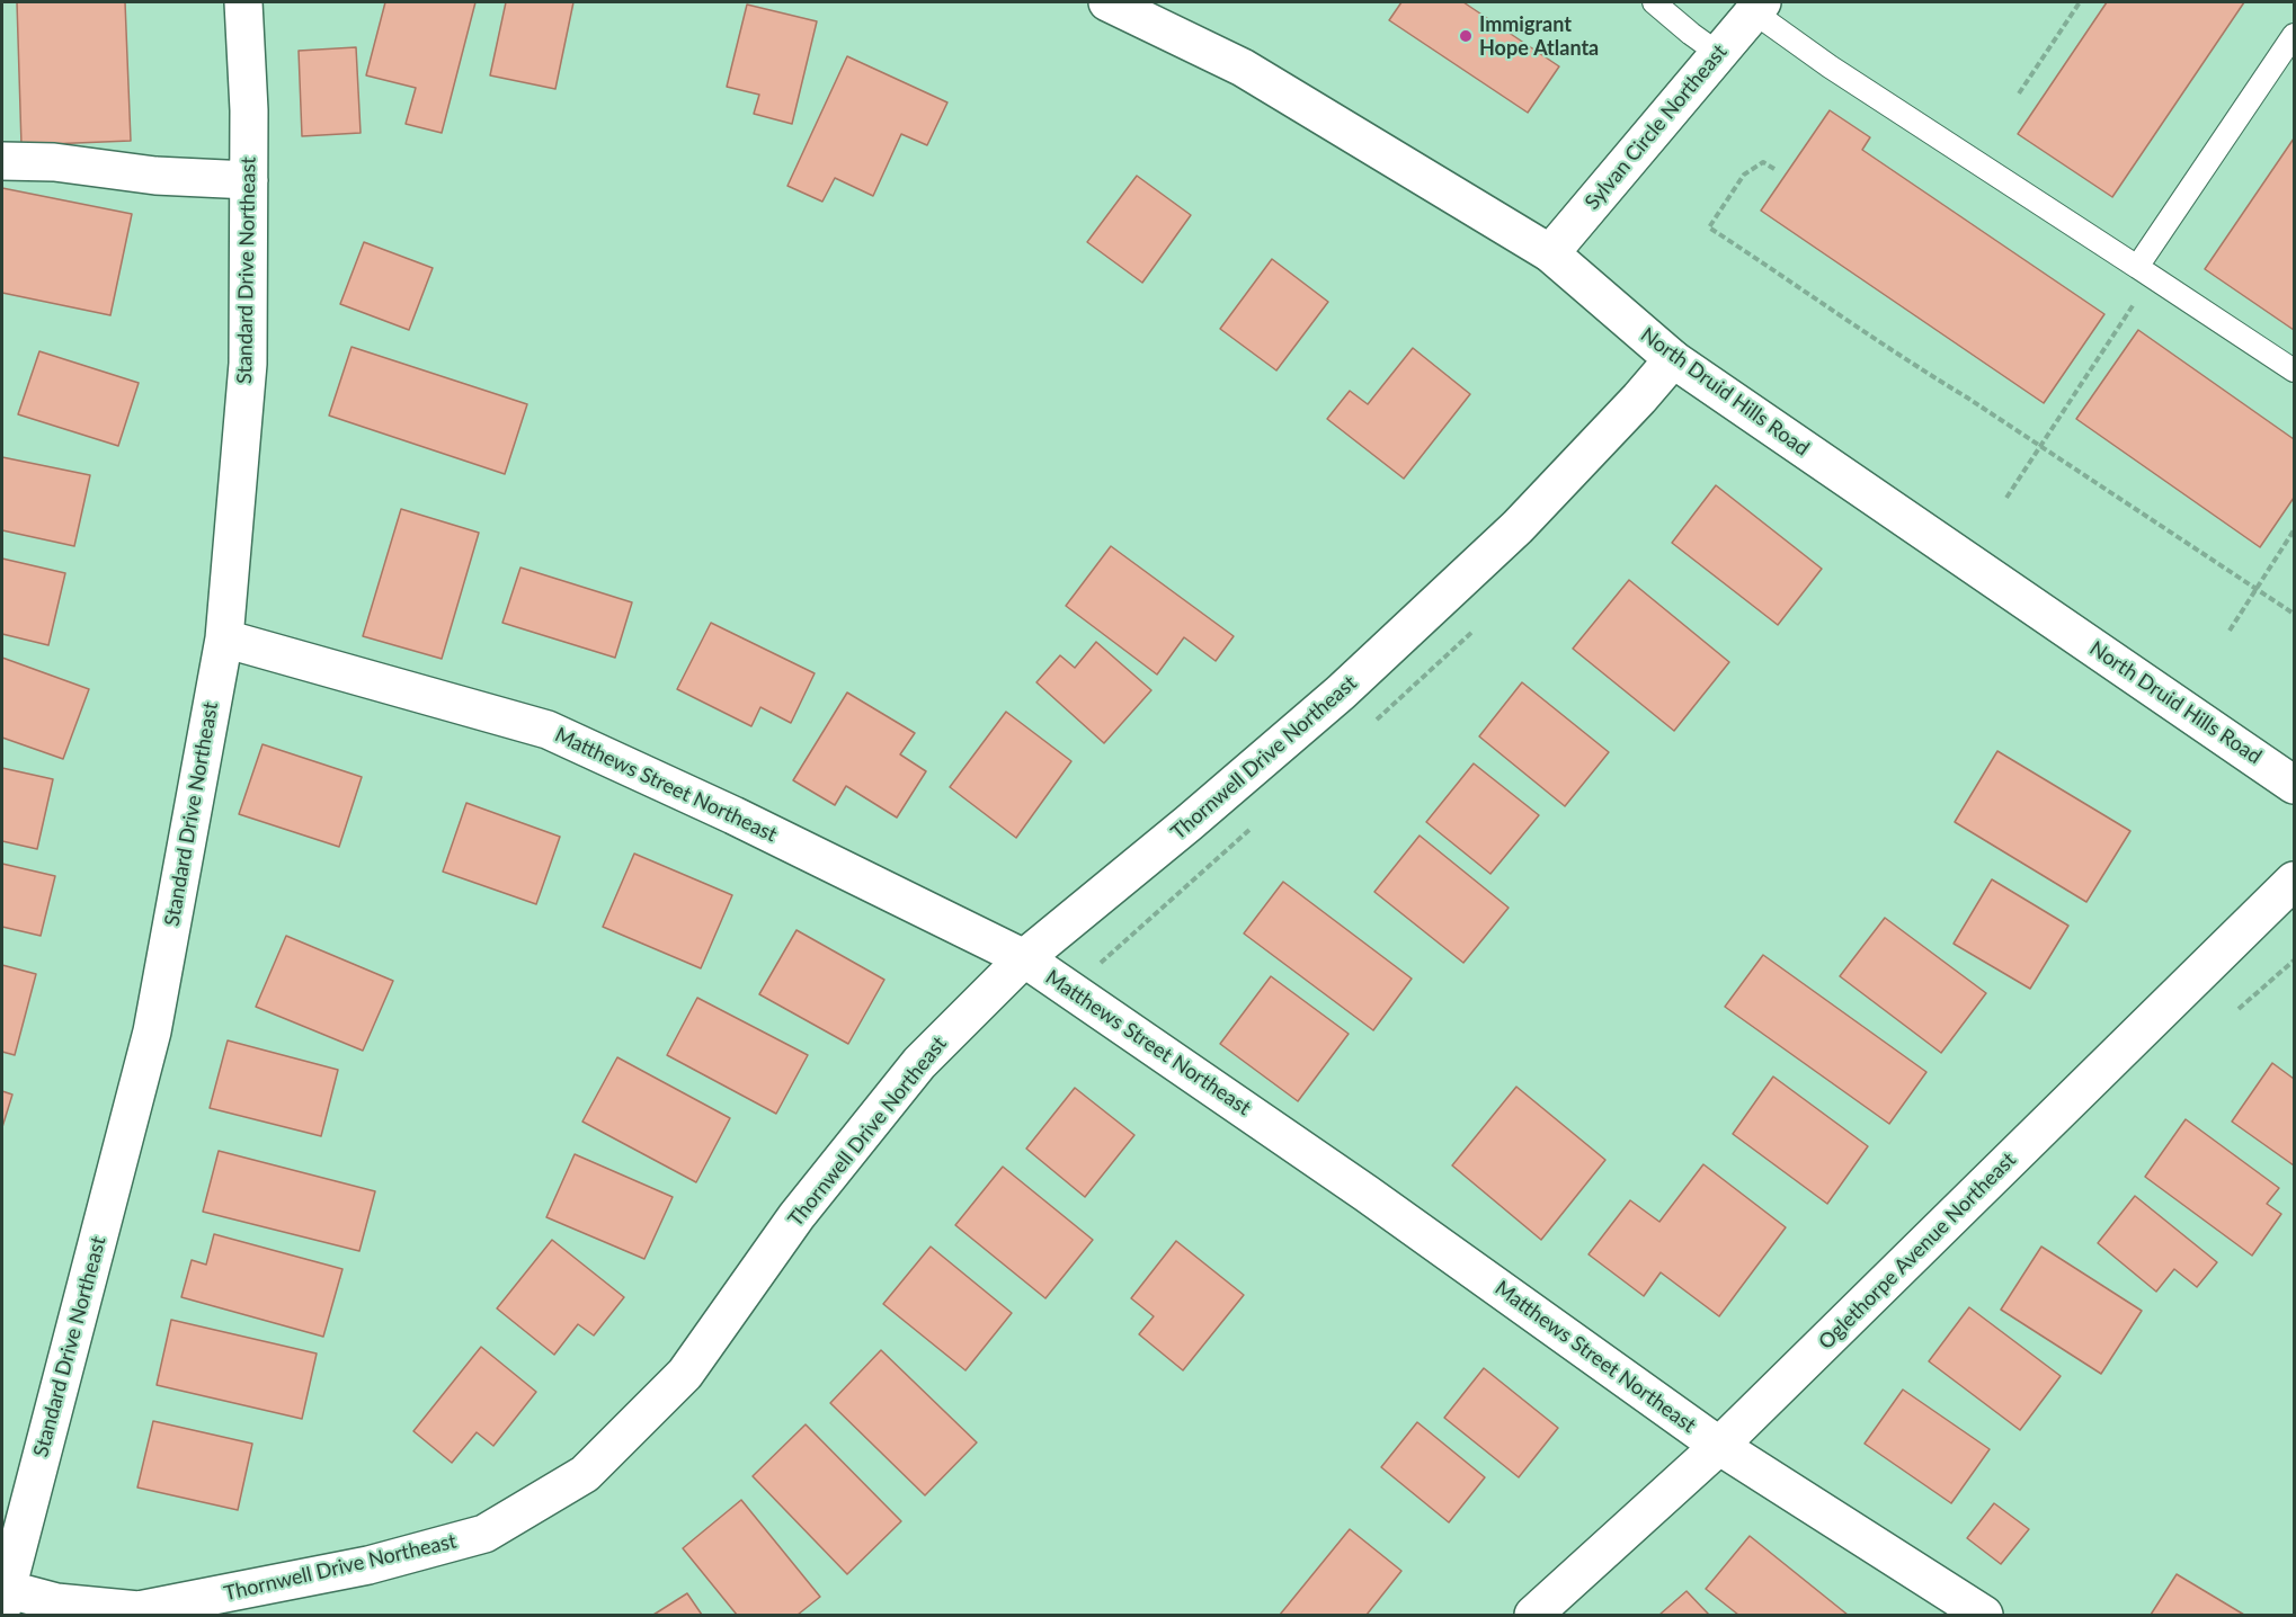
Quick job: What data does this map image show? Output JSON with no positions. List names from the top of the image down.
{
  "streets": {
    "street": [
      "Sylvan Circle Northeast",
      "Standard Drive Northeast",
      "North Druid Hills Road",
      "Thornwell Drive Northeast",
      "Matthews Street Northeast",
      "Oglethorpe Avenue Northeast"
    ]
  },
  "crossings": [
    ["Sylvan Circle Northeast", "North Druid Hills Road"],
    ["Standard Drive Northeast", "Thornwell Drive Northeast"],
    ["Standard Drive Northeast", "Matthews Street Northeast"],
    ["North Druid Hills Road", "Thornwell Drive Northeast"],
    ["Thornwell Drive Northeast", "Matthews Street Northeast"],
    ["Matthews Street Northeast", "Oglethorpe Avenue Northeast"]
  ],
  "places": ["Immigrant Hope Atlanta"]
}
